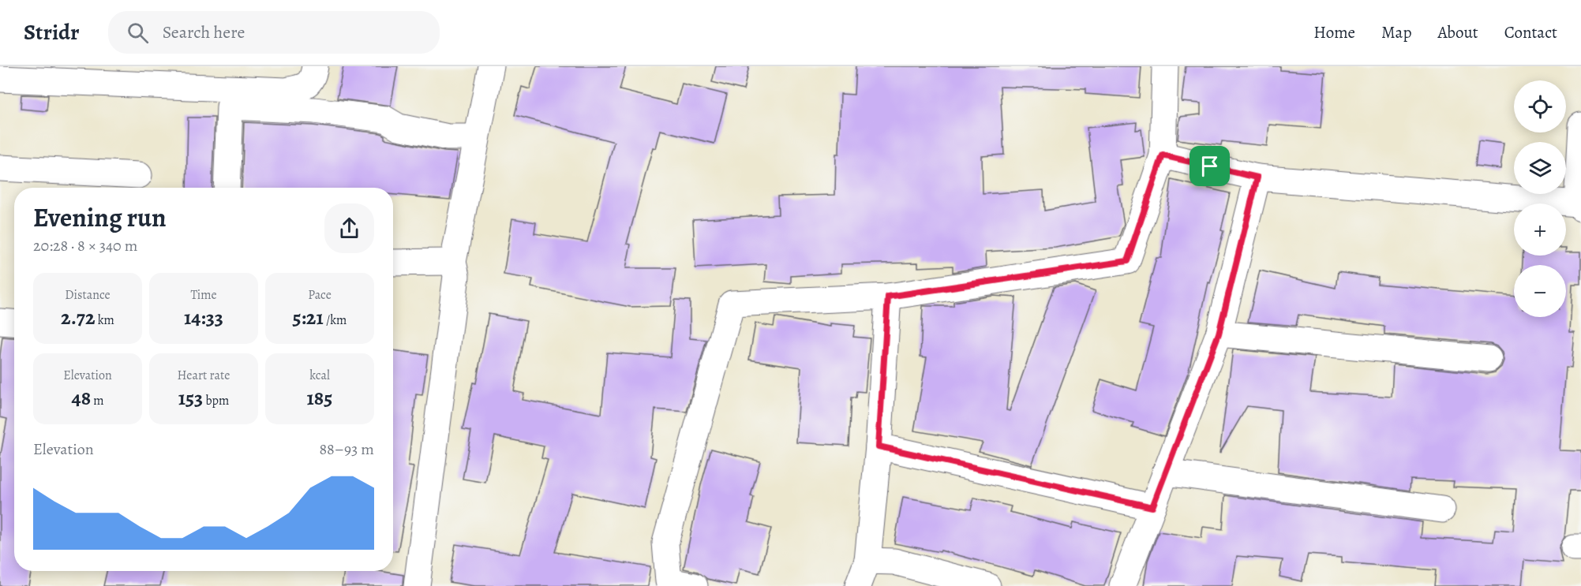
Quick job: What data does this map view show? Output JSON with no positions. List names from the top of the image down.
{
  "page": {
    "header": "Stridr",
    "search": "Search here",
    "nav": [
      "Home",
      "Map",
      "About",
      "Contact"
    ],
    "map_buttons": ["+", "−"],
    "heading": ["Evening run", "20:28 · 8 × 340 m"],
    "stats": [
      ["Distance", "2.72 km"],
      ["Time", "14:33"],
      ["Pace", "5:21 /km"],
      ["Elevation", "48 m"],
      ["Heart rate", "153 bpm"],
      ["kcal", "185"]
    ],
    "chart": ["Elevation", "88–93 m"]
  }
}
